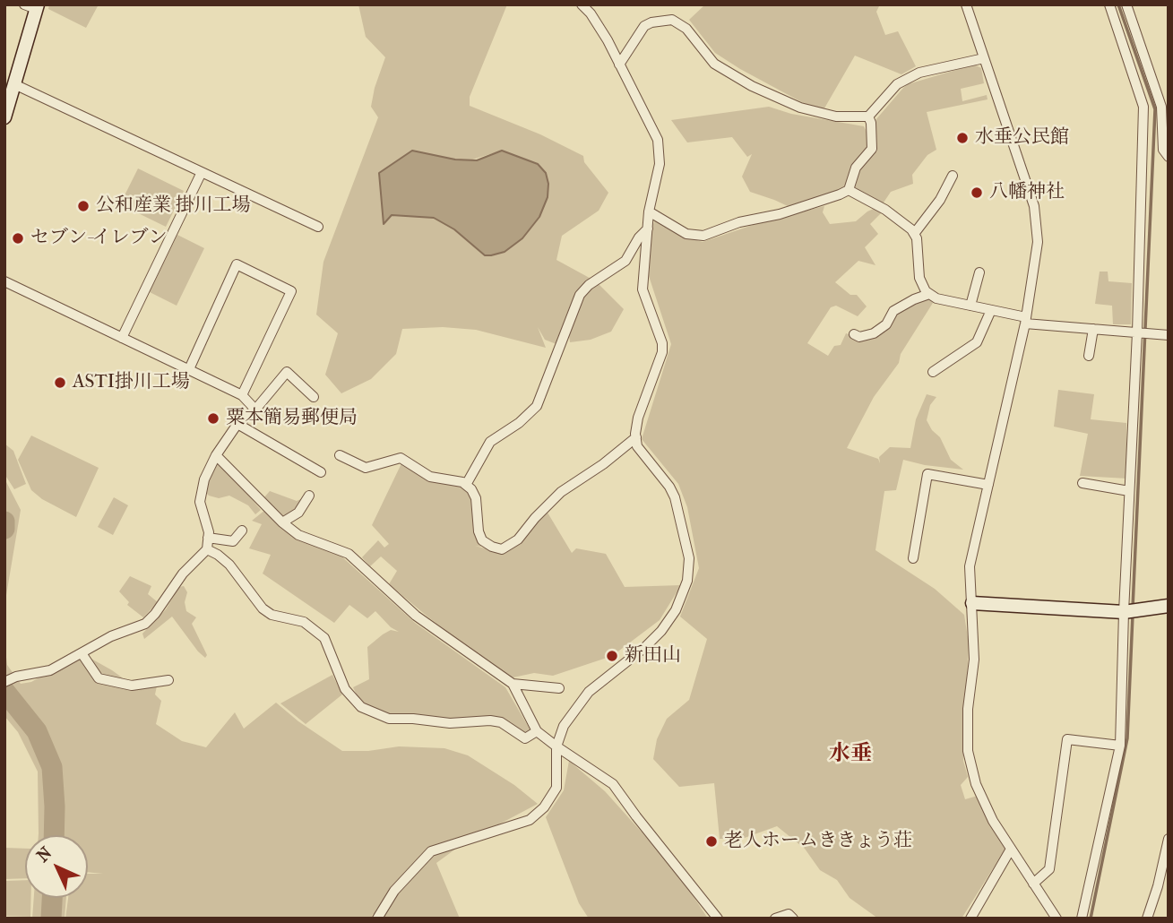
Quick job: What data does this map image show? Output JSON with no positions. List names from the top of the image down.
{
  "districts": ["水垂"],
  "places": [
    "水垂公民館",
    "八幡神社",
    "公和産業 掛川工場",
    "セブン-イレブン",
    "ASTI掛川工場",
    "粟本簡易郵便局",
    "新田山",
    "老人ホームききょう荘"
  ],
  "north": "top left"
}
